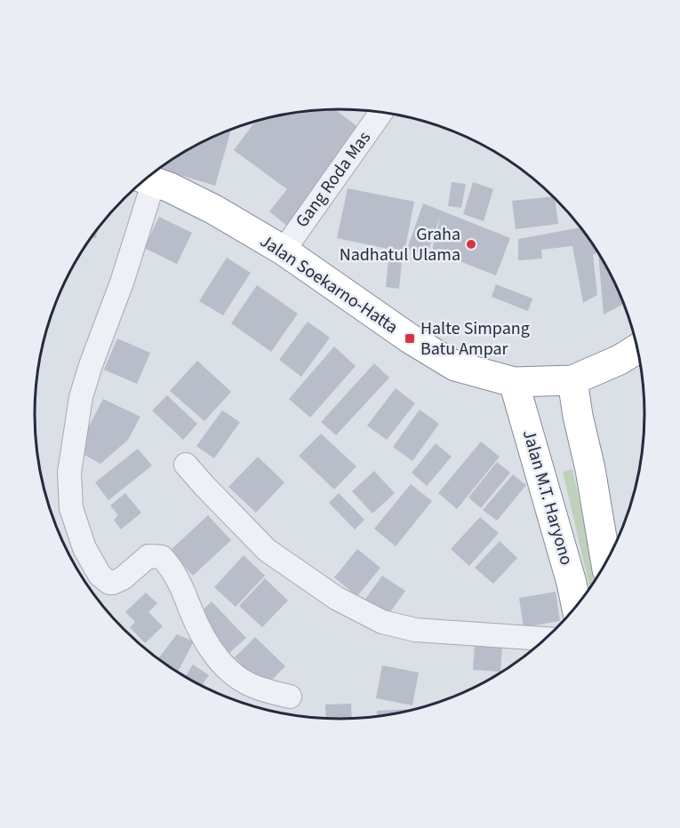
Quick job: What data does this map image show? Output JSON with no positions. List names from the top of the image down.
{
  "streets": {
    "highway": ["Jalan Soekarno-Hatta", "Jalan M.T. Haryono"],
    "street": ["Gang Roda Mas"]
  },
  "crossings": [
    ["Gang Roda Mas", "Jalan Soekarno-Hatta"],
    ["Jalan Soekarno-Hatta", "Jalan M.T. Haryono"]
  ],
  "places": {
    "other": ["Graha Nadhatul Ulama"],
    "transit": ["Halte Simpang Batu Ampar"]
  }
}
